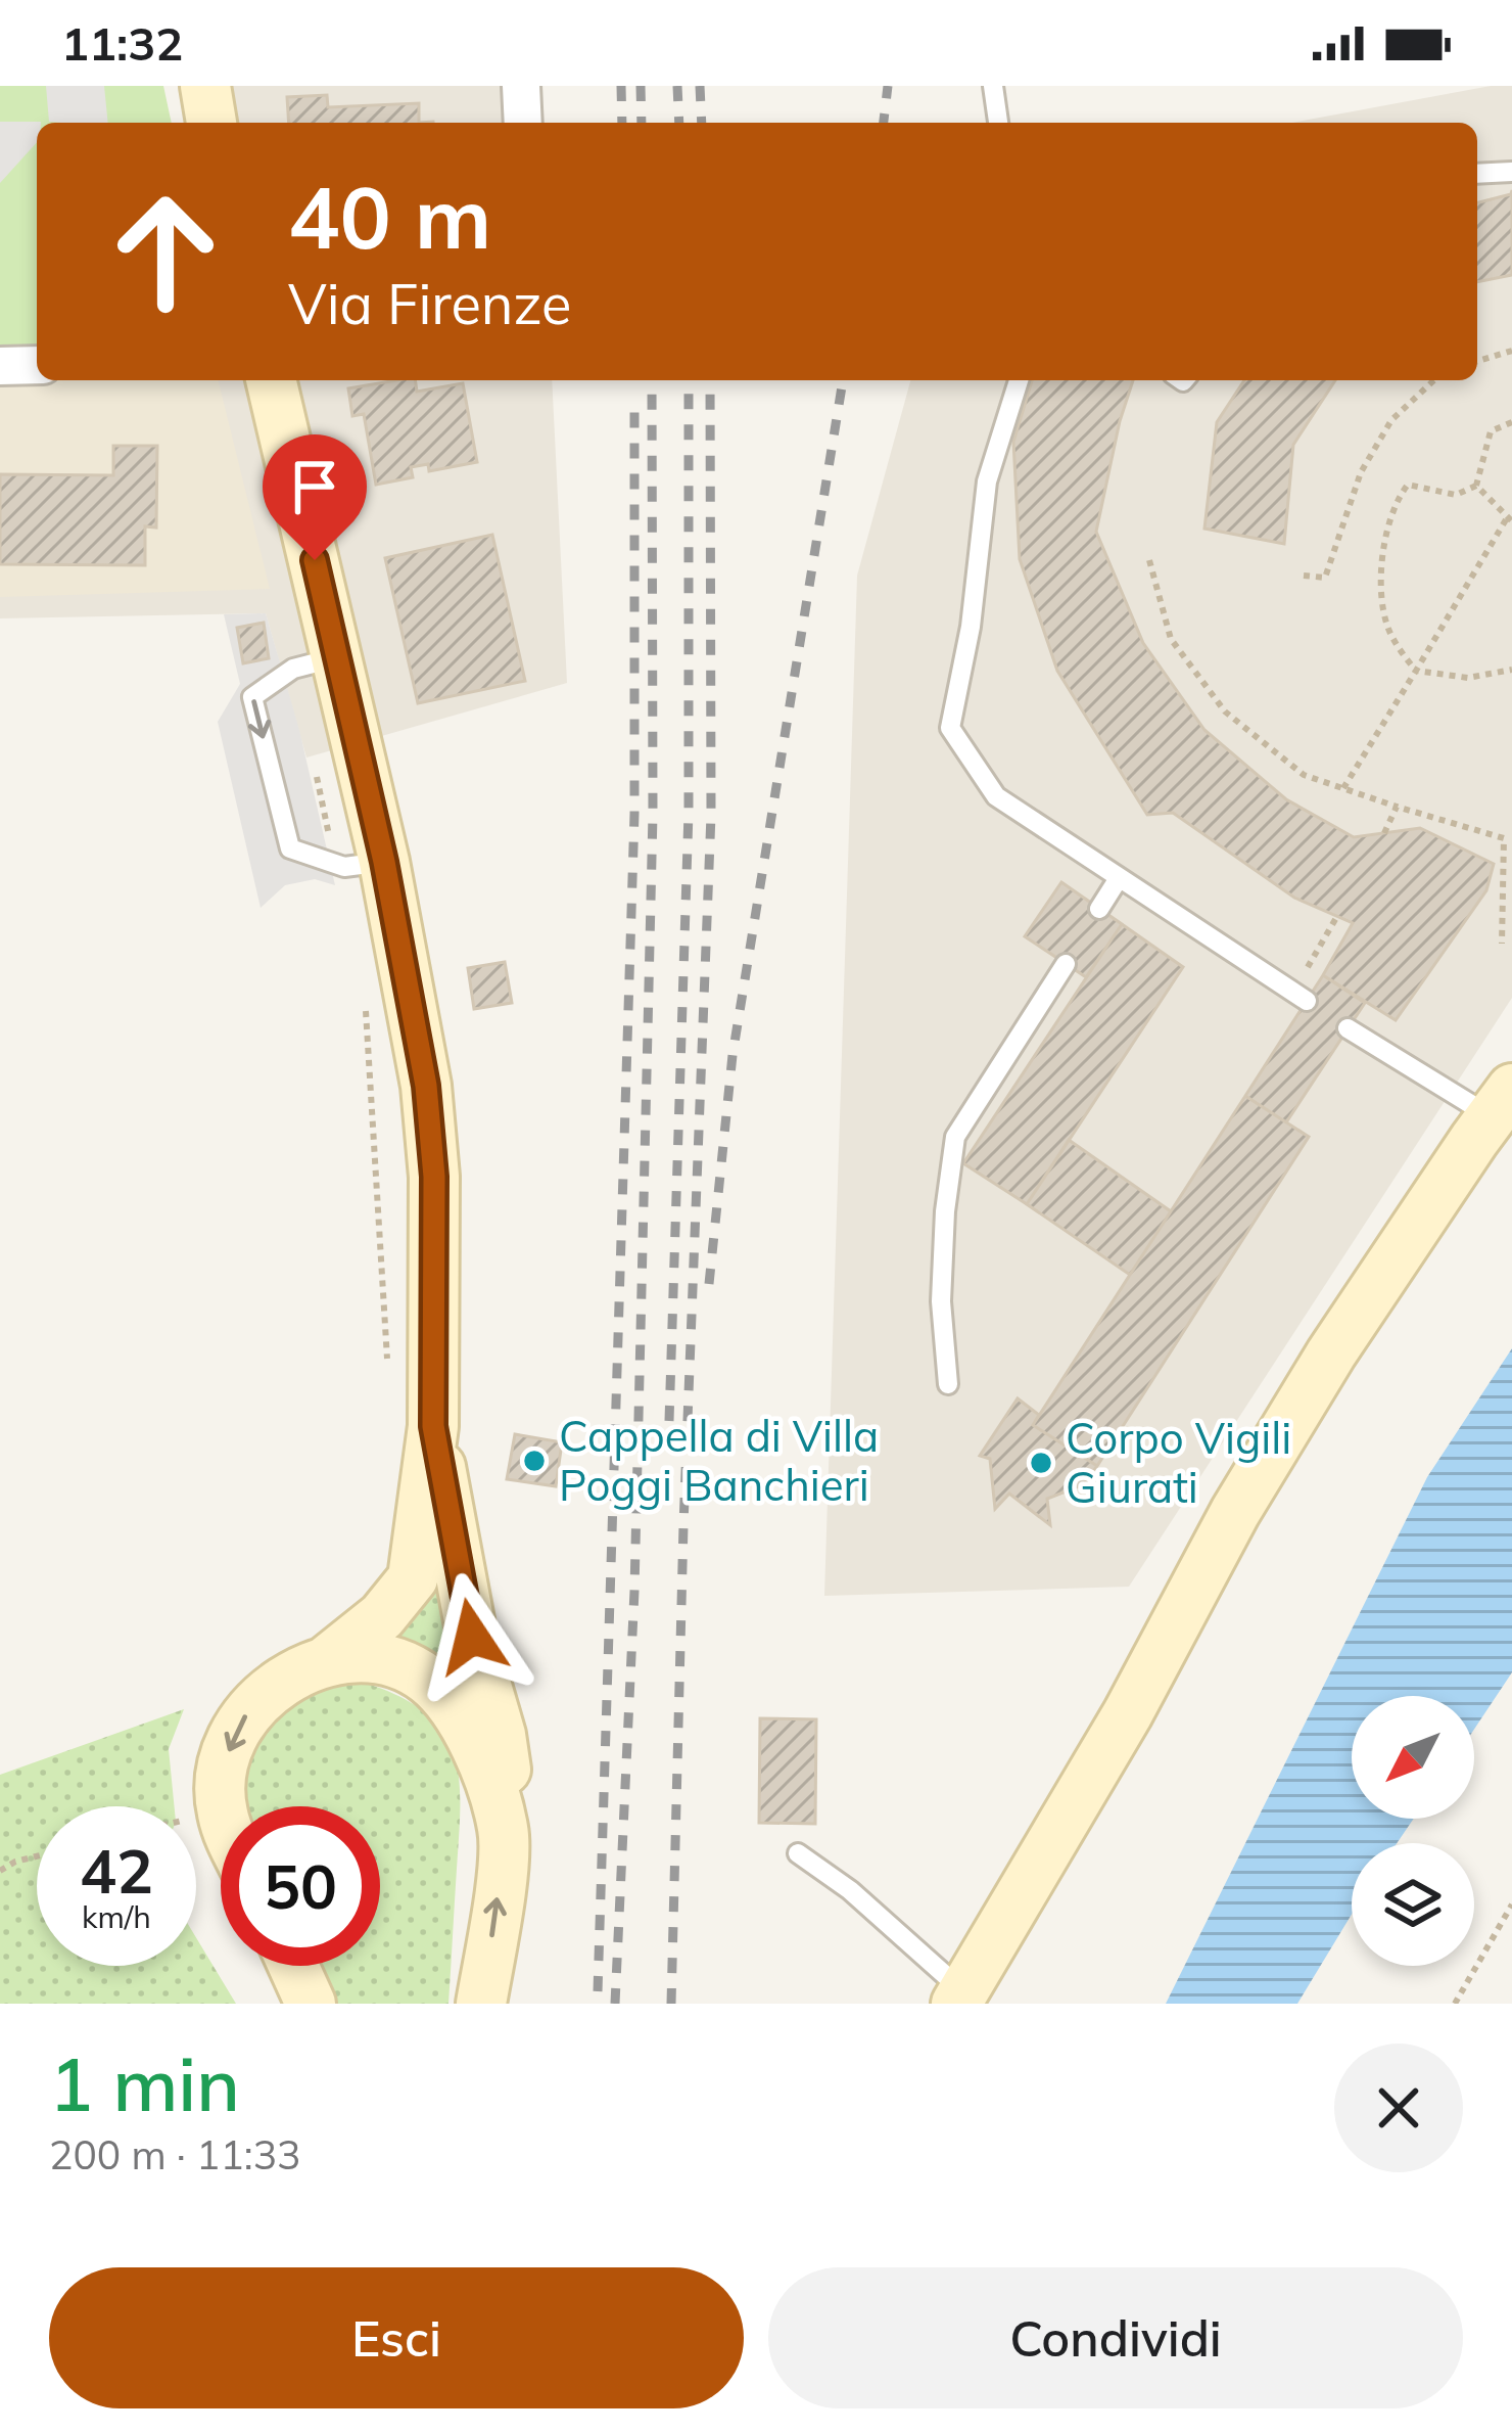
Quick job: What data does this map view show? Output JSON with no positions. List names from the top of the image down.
{
  "places": ["Cappella di Villa Poggi Banchieri", "Corpo Vigili Giurati"],
  "north": "bottom left",
  "page": {
    "status": "11:32",
    "turn": ["40 m", "Via Firenze"],
    "speed": "42 km/h",
    "limit": "50",
    "heading": ["1 min", "200 m · 11:33"],
    "buttons": ["Esci", "Condividi"]
  }
}
